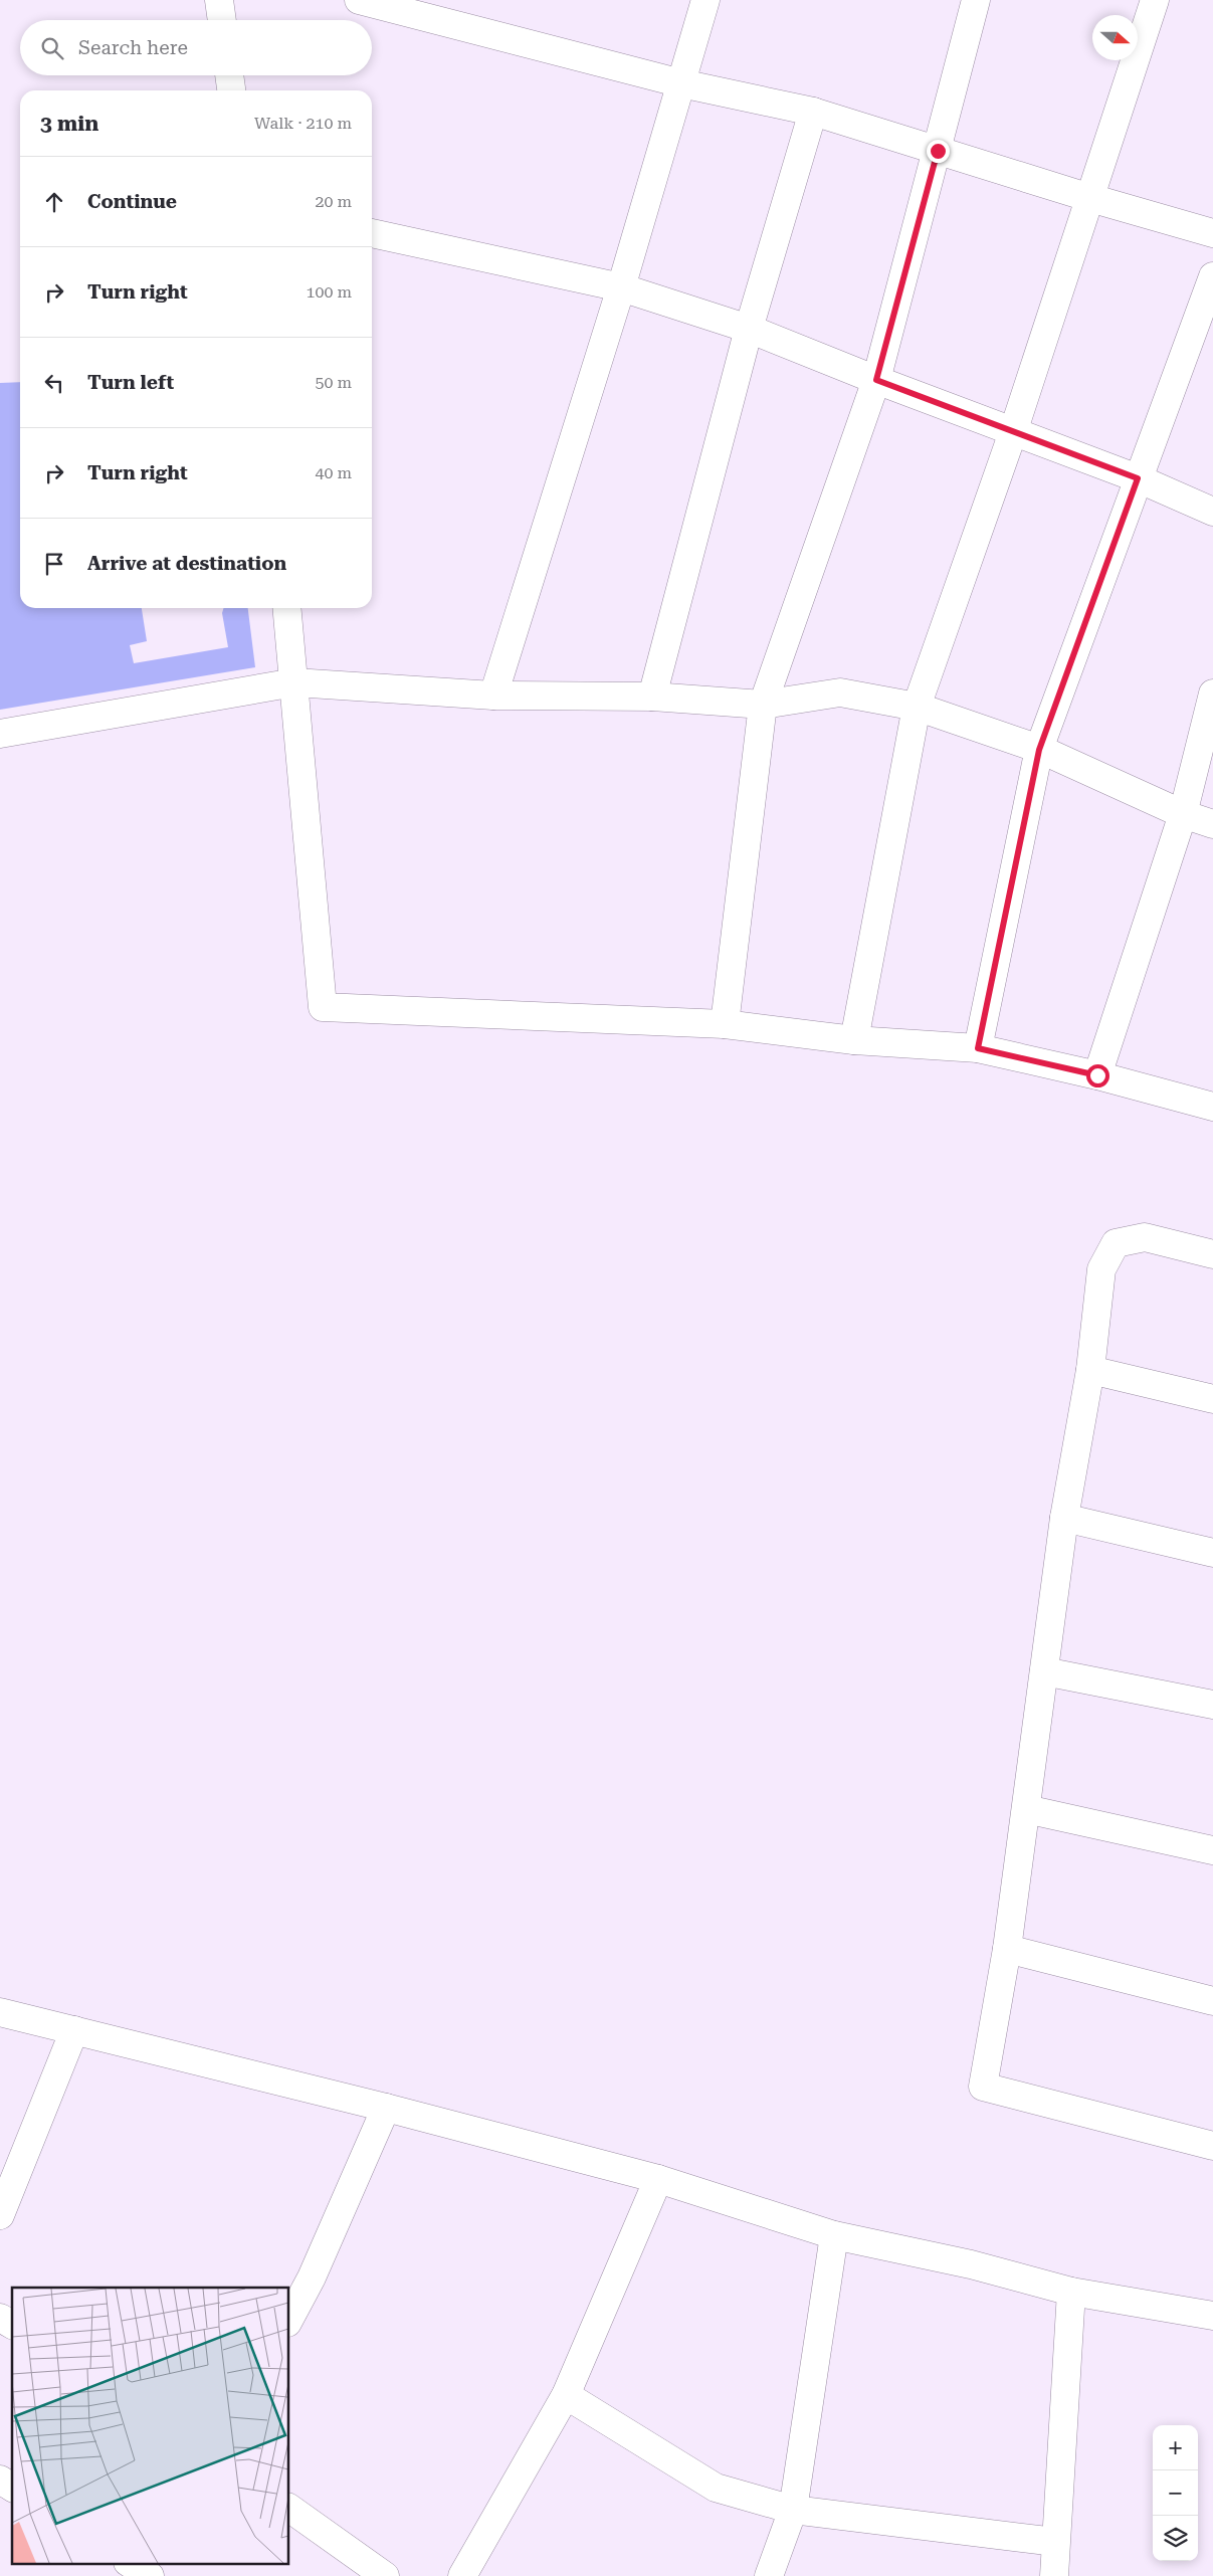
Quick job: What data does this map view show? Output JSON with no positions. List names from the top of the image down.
{
  "north": "right",
  "page": {
    "search": "Search here",
    "heading": ["3 min", "Walk · 210 m"],
    "list": [
      ["Continue", "20 m"],
      ["Turn right", "100 m"],
      ["Turn left", "50 m"],
      ["Turn right", "40 m"],
      "Arrive at destination"
    ],
    "map_buttons": ["+", "−"]
  }
}
